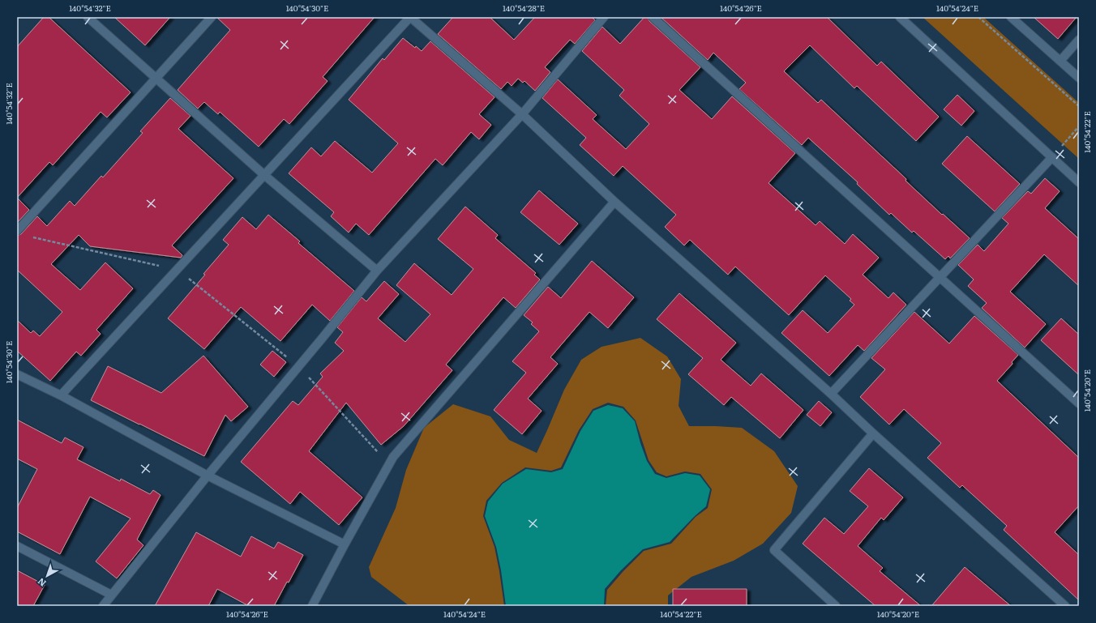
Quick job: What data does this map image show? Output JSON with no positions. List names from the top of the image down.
{
  "north": "bottom left",
  "coordinates": [
    "140°54'32\"E",
    "140°54'30\"E",
    "140°54'28\"E",
    "140°54'26\"E",
    "140°54'24\"E",
    "140°54'22\"E",
    "140°54'20\"E"
  ]
}
